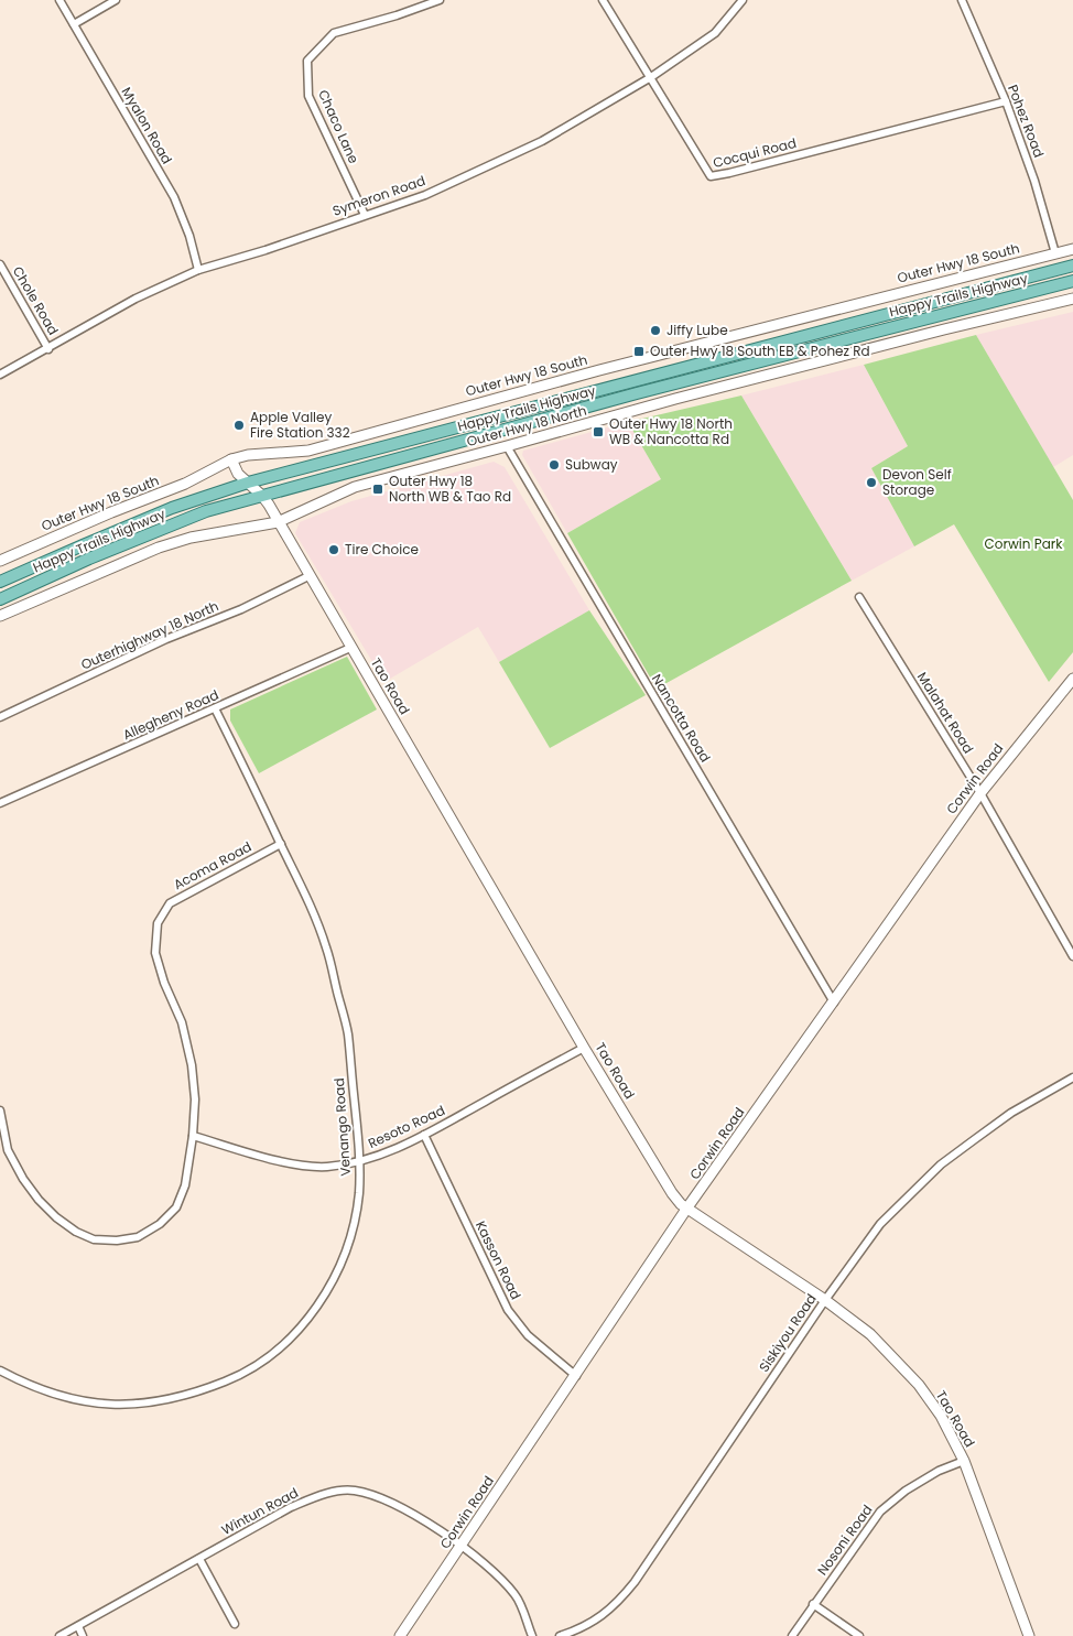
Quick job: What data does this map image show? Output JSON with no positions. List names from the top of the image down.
{
  "streets": {
    "main road": ["Happy Trails Highway"],
    "street": [
      "Pohez Road",
      "Myalon Road",
      "Chaco Lane",
      "Cocqui Road",
      "Symeron Road",
      "Outer Hwy 18 South",
      "Chole Road",
      "Outer Hwy 18 North",
      "Outerhighway 18 North",
      "Tao Road",
      "Malahat Road",
      "Allegheny Road",
      "Nancotta Road",
      "Corwin Road",
      "Acoma Road",
      "Venango Road",
      "Resoto Road",
      "Kasson Road",
      "Siskiyou Road",
      "Wintun Road",
      "Nosoni Road"
    ]
  },
  "crossings": [
    ["Pohez Road", "Cocqui Road"],
    ["Pohez Road", "Outer Hwy 18 South"],
    ["Myalon Road", "Symeron Road"],
    ["Chaco Lane", "Symeron Road"],
    ["Cocqui Road", "Symeron Road"],
    ["Symeron Road", "Chole Road"],
    ["Outer Hwy 18 South", "Tao Road"],
    ["Happy Trails Highway", "Tao Road"],
    ["Outer Hwy 18 North", "Tao Road"],
    ["Outer Hwy 18 North", "Nancotta Road"],
    ["Outerhighway 18 North", "Tao Road"],
    ["Tao Road", "Allegheny Road"],
    ["Tao Road", "Corwin Road"],
    ["Tao Road", "Resoto Road"],
    ["Tao Road", "Siskiyou Road"],
    ["Tao Road", "Nosoni Road"],
    ["Malahat Road", "Corwin Road"],
    ["Allegheny Road", "Venango Road"],
    ["Nancotta Road", "Corwin Road"],
    ["Corwin Road", "Kasson Road"],
    ["Corwin Road", "Wintun Road"],
    ["Acoma Road", "Venango Road"],
    ["Acoma Road", "Resoto Road"],
    ["Venango Road", "Resoto Road"],
    ["Resoto Road", "Kasson Road"]
  ],
  "parks": ["Corwin Park"],
  "places": {
    "other": [
      "Jiffy Lube",
      "Apple Valley Fire Station 332",
      "Subway",
      "Devon Self Storage",
      "Tire Choice"
    ],
    "transit": ["Outer Hwy 18 South EB & Pohez Rd", "Outer Hwy 18 North WB & Nancotta Rd", "Outer Hwy 18 North WB & Tao Rd"]
  }
}
